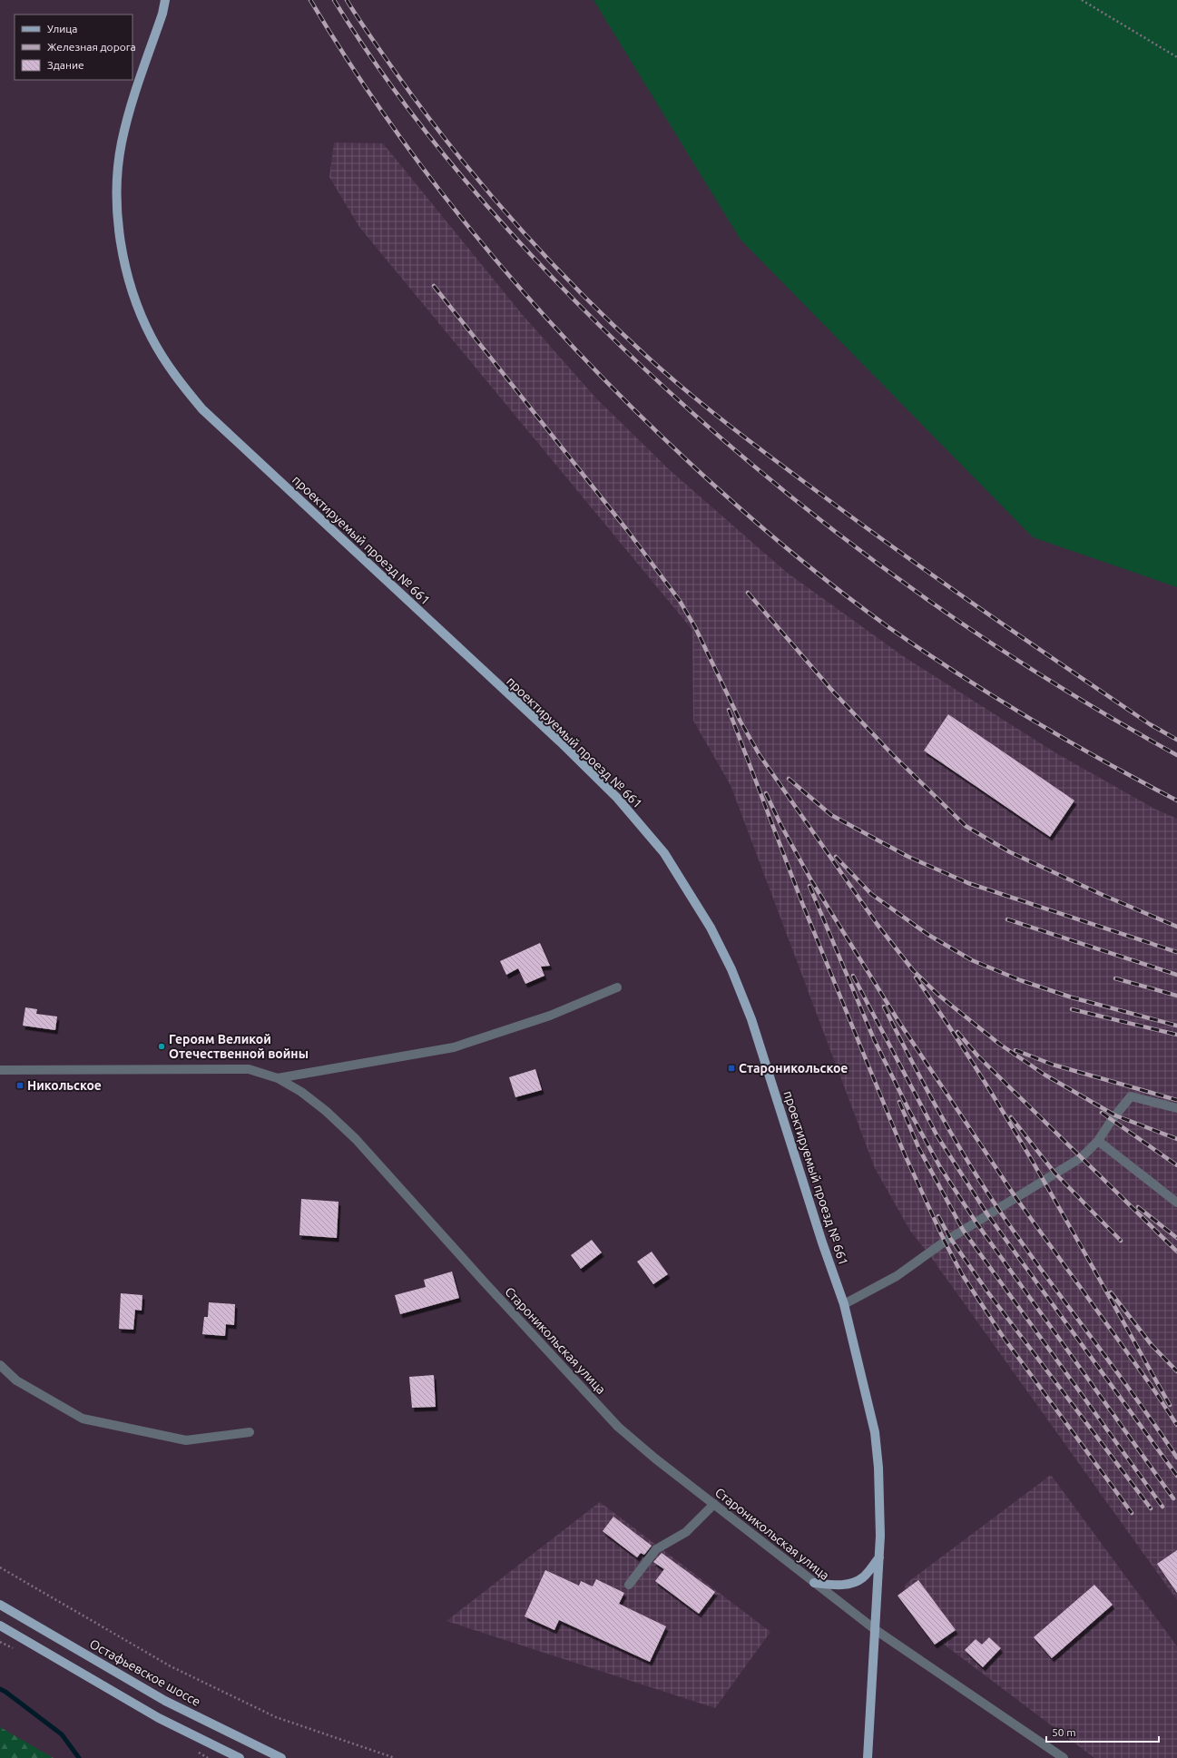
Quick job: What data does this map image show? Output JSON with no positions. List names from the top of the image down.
{
  "streets": {
    "main road": ["проектируемый проезд № 661", "Остафьевское шоссе"],
    "street": ["Староникольская улица"]
  },
  "crossings": [
    ["проектируемый проезд № 661", "Староникольская улица"]
  ],
  "places": {
    "other": ["Героям Великой Отечественной войны"],
    "transit": ["Староникольское", "Никольское"]
  },
  "legend": ["Улица", "Железная дорога", "Здание"],
  "scale_bar": "50 m"
}
